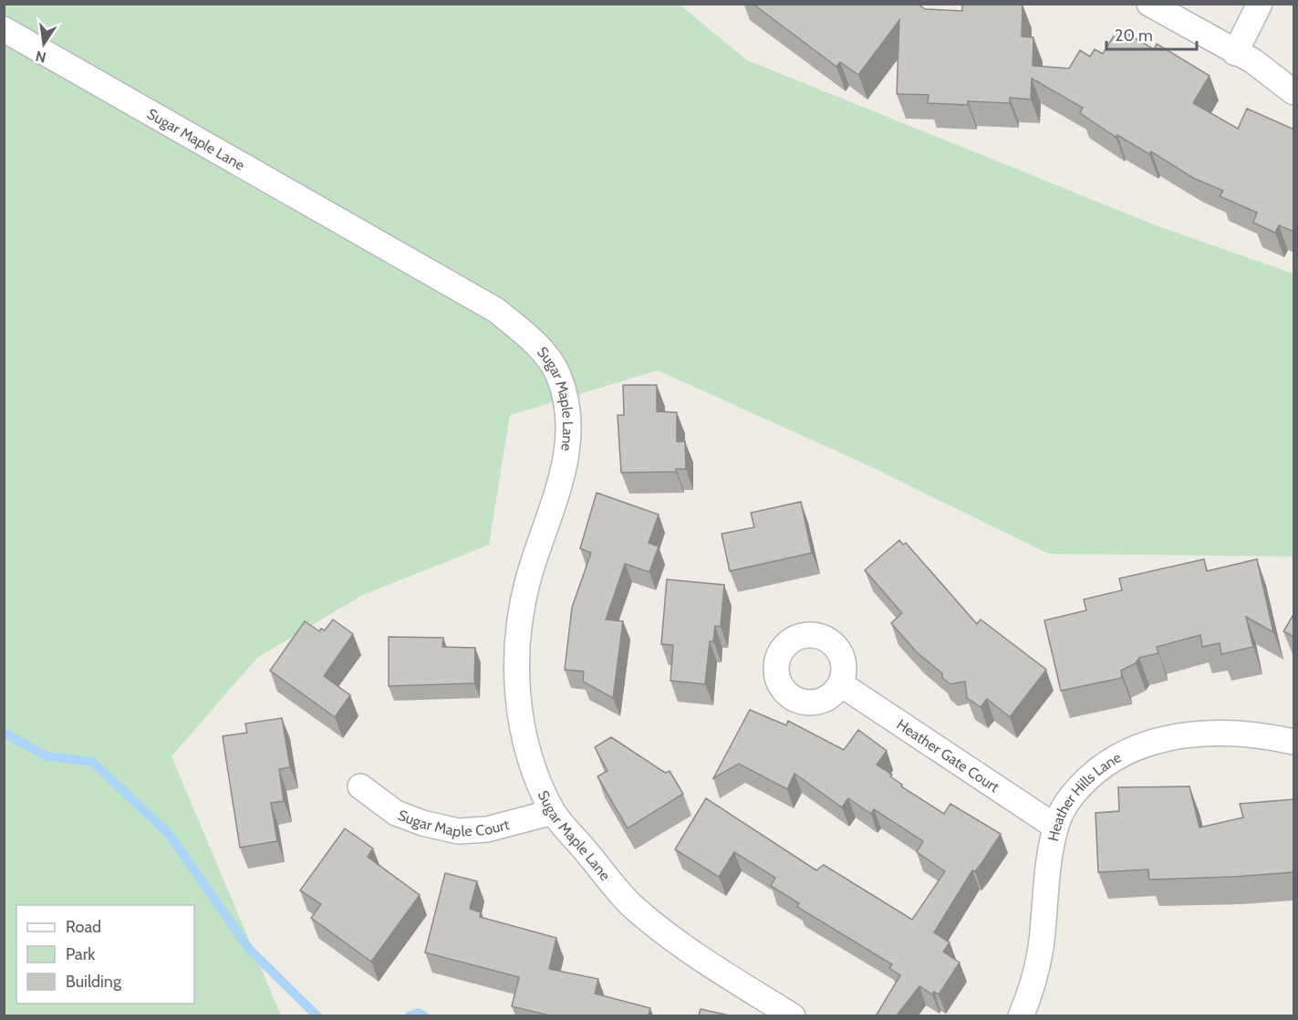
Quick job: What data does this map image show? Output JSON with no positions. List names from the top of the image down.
{
  "streets": {
    "street": [
      "Sugar Maple Lane",
      "Heather Gate Court",
      "Heather Hills Lane",
      "Sugar Maple Court"
    ]
  },
  "crossings": [
    ["Sugar Maple Lane", "Sugar Maple Court"],
    ["Heather Gate Court", "Heather Hills Lane"]
  ],
  "legend": ["Road", "Park", "Building"],
  "scale_bar": "20 m",
  "north": "bottom"
}
